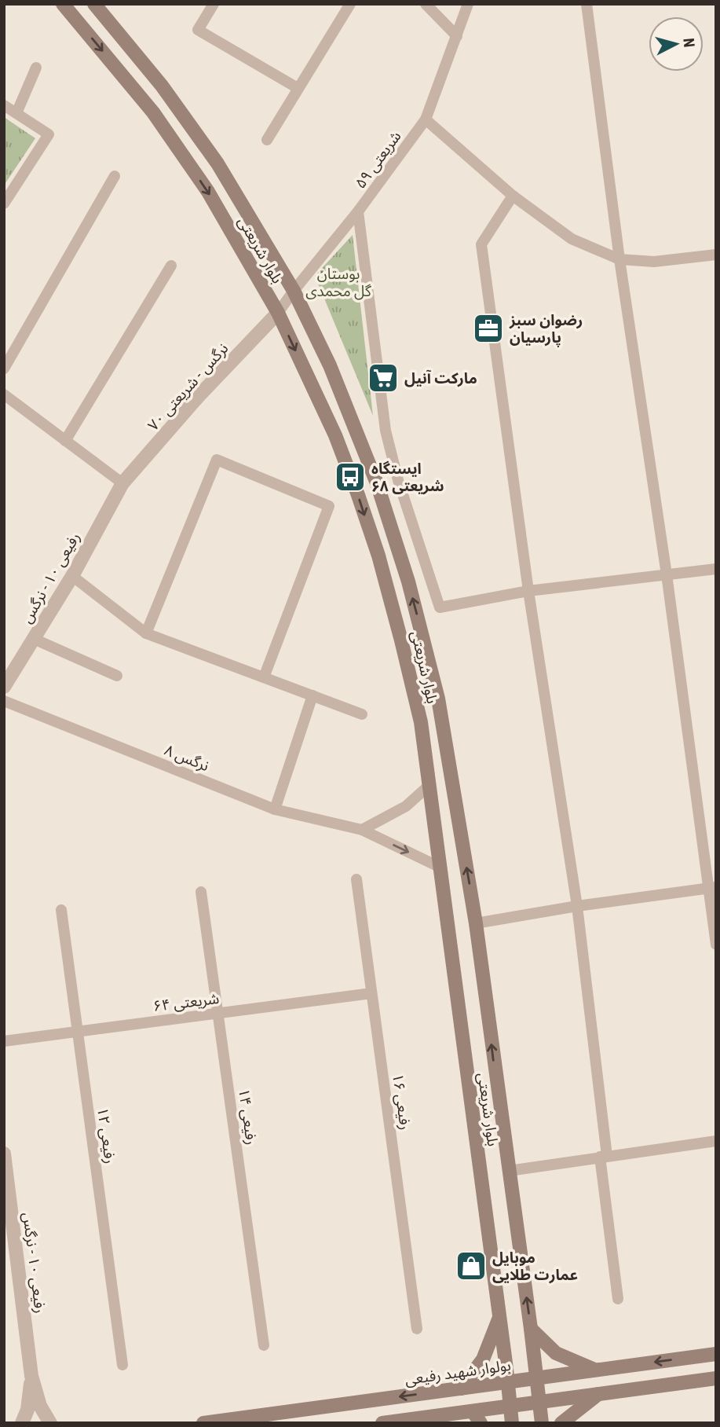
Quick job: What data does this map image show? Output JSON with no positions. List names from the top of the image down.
{
  "streets": {
    "main road": ["بلوار شریعتی", "بولوار شهید رفیعی"],
    "street": [
      "شریعتی ۵۹",
      "نرگس - شریعتی ۷۰",
      "رفیعی ۱۰ - نرگس",
      "نرگس ۸",
      "شریعتی ۶۴",
      "رفیعی ۱۶",
      "رفیعی ۱۴",
      "رفیعی ۱۲"
    ]
  },
  "crossings": [
    ["شریعتی ۵۹", "بلوار شریعتی"],
    ["شریعتی ۵۹", "نرگس - شریعتی ۷۰"],
    ["بلوار شریعتی", "نرگس - شریعتی ۷۰"],
    ["بلوار شریعتی", "نرگس ۸"],
    ["بلوار شریعتی", "بولوار شهید رفیعی"],
    ["نرگس - شریعتی ۷۰", "رفیعی ۱۰ - نرگس"],
    ["شریعتی ۶۴", "رفیعی ۱۶"],
    ["شریعتی ۶۴", "رفیعی ۱۴"],
    ["شریعتی ۶۴", "رفیعی ۱۲"]
  ],
  "parks": ["بوستان گل محمدی"],
  "places": {
    "office": ["رضوان سبز پارسیان"],
    "supermarket": ["مارکت آنیل"],
    "bus stop": ["ایستگاه شریعتی ۶۸"],
    "shop": ["موبایل عمارت طلایی"]
  },
  "north": "right"
}
